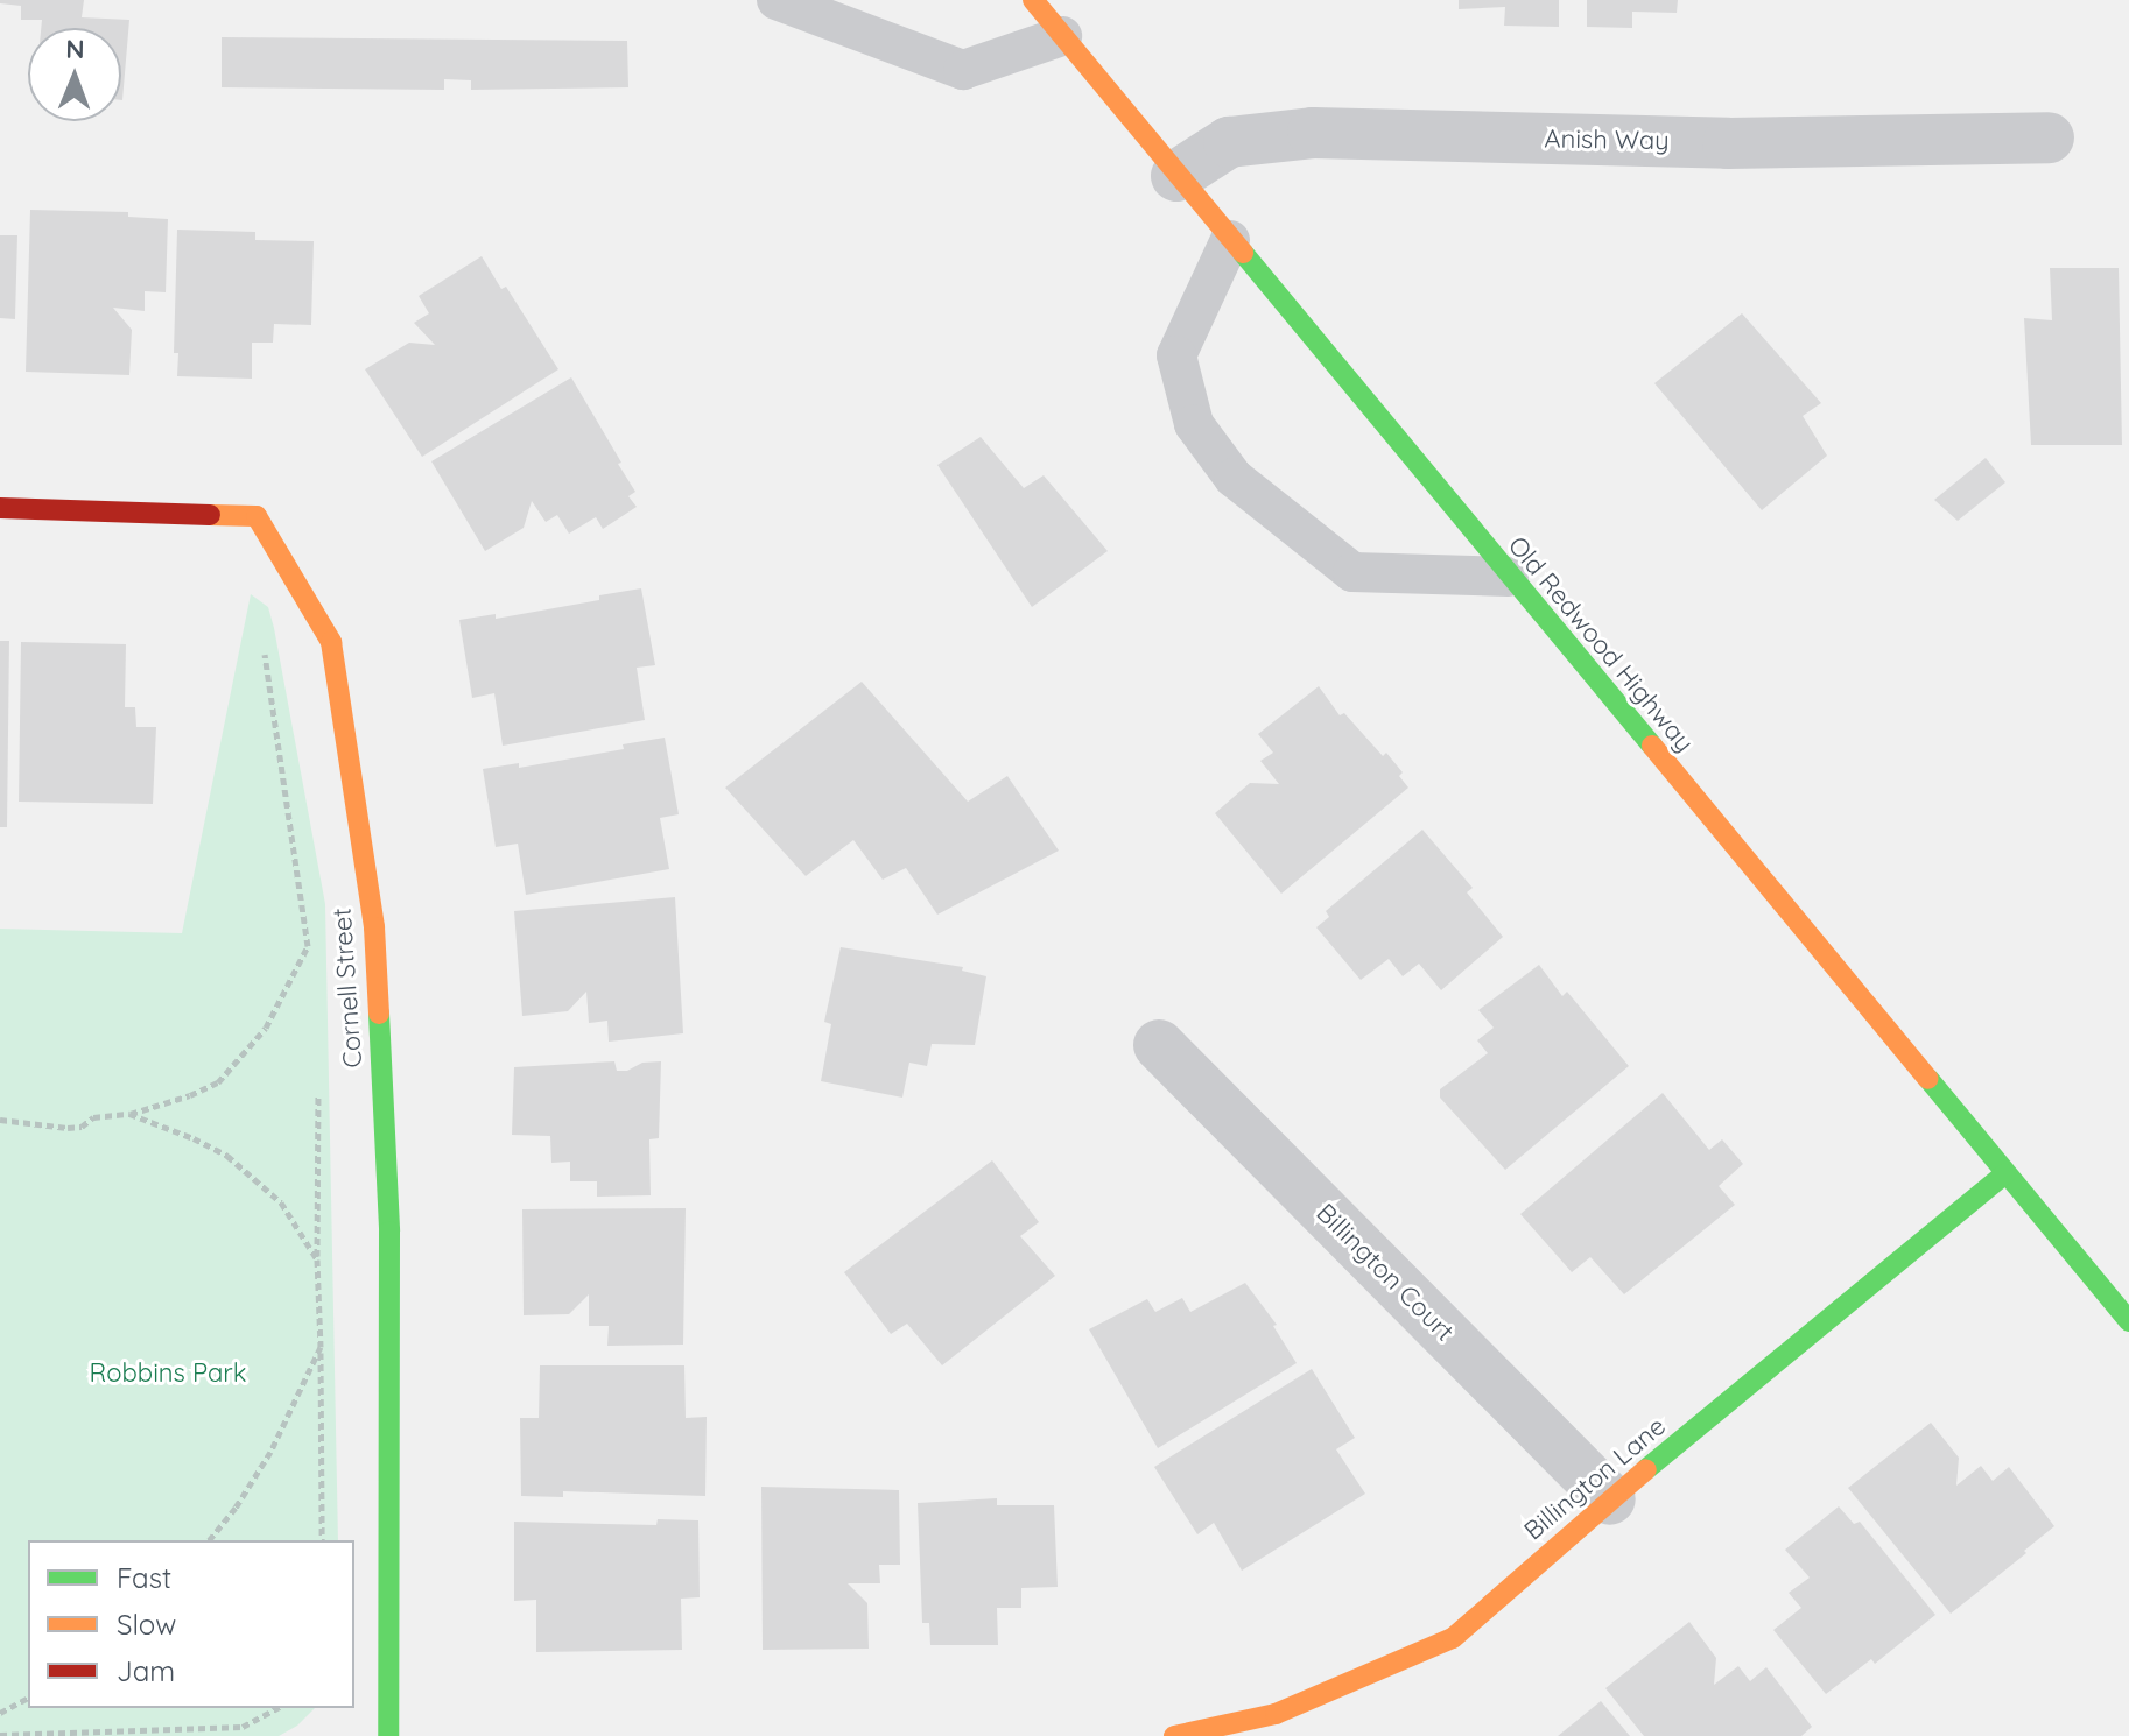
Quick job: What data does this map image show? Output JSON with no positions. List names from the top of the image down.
{
  "streets": {
    "street": [
      "Anish Way",
      "Old Redwood Highway",
      "Cornell Street",
      "Billington Court",
      "Billington Lane"
    ]
  },
  "crossings": [
    ["Anish Way", "Old Redwood Highway"],
    ["Old Redwood Highway", "Billington Lane"],
    ["Billington Court", "Billington Lane"]
  ],
  "parks": ["Robbins Park"],
  "legend": ["Fast", "Slow", "Jam"],
  "north": "top"
}
